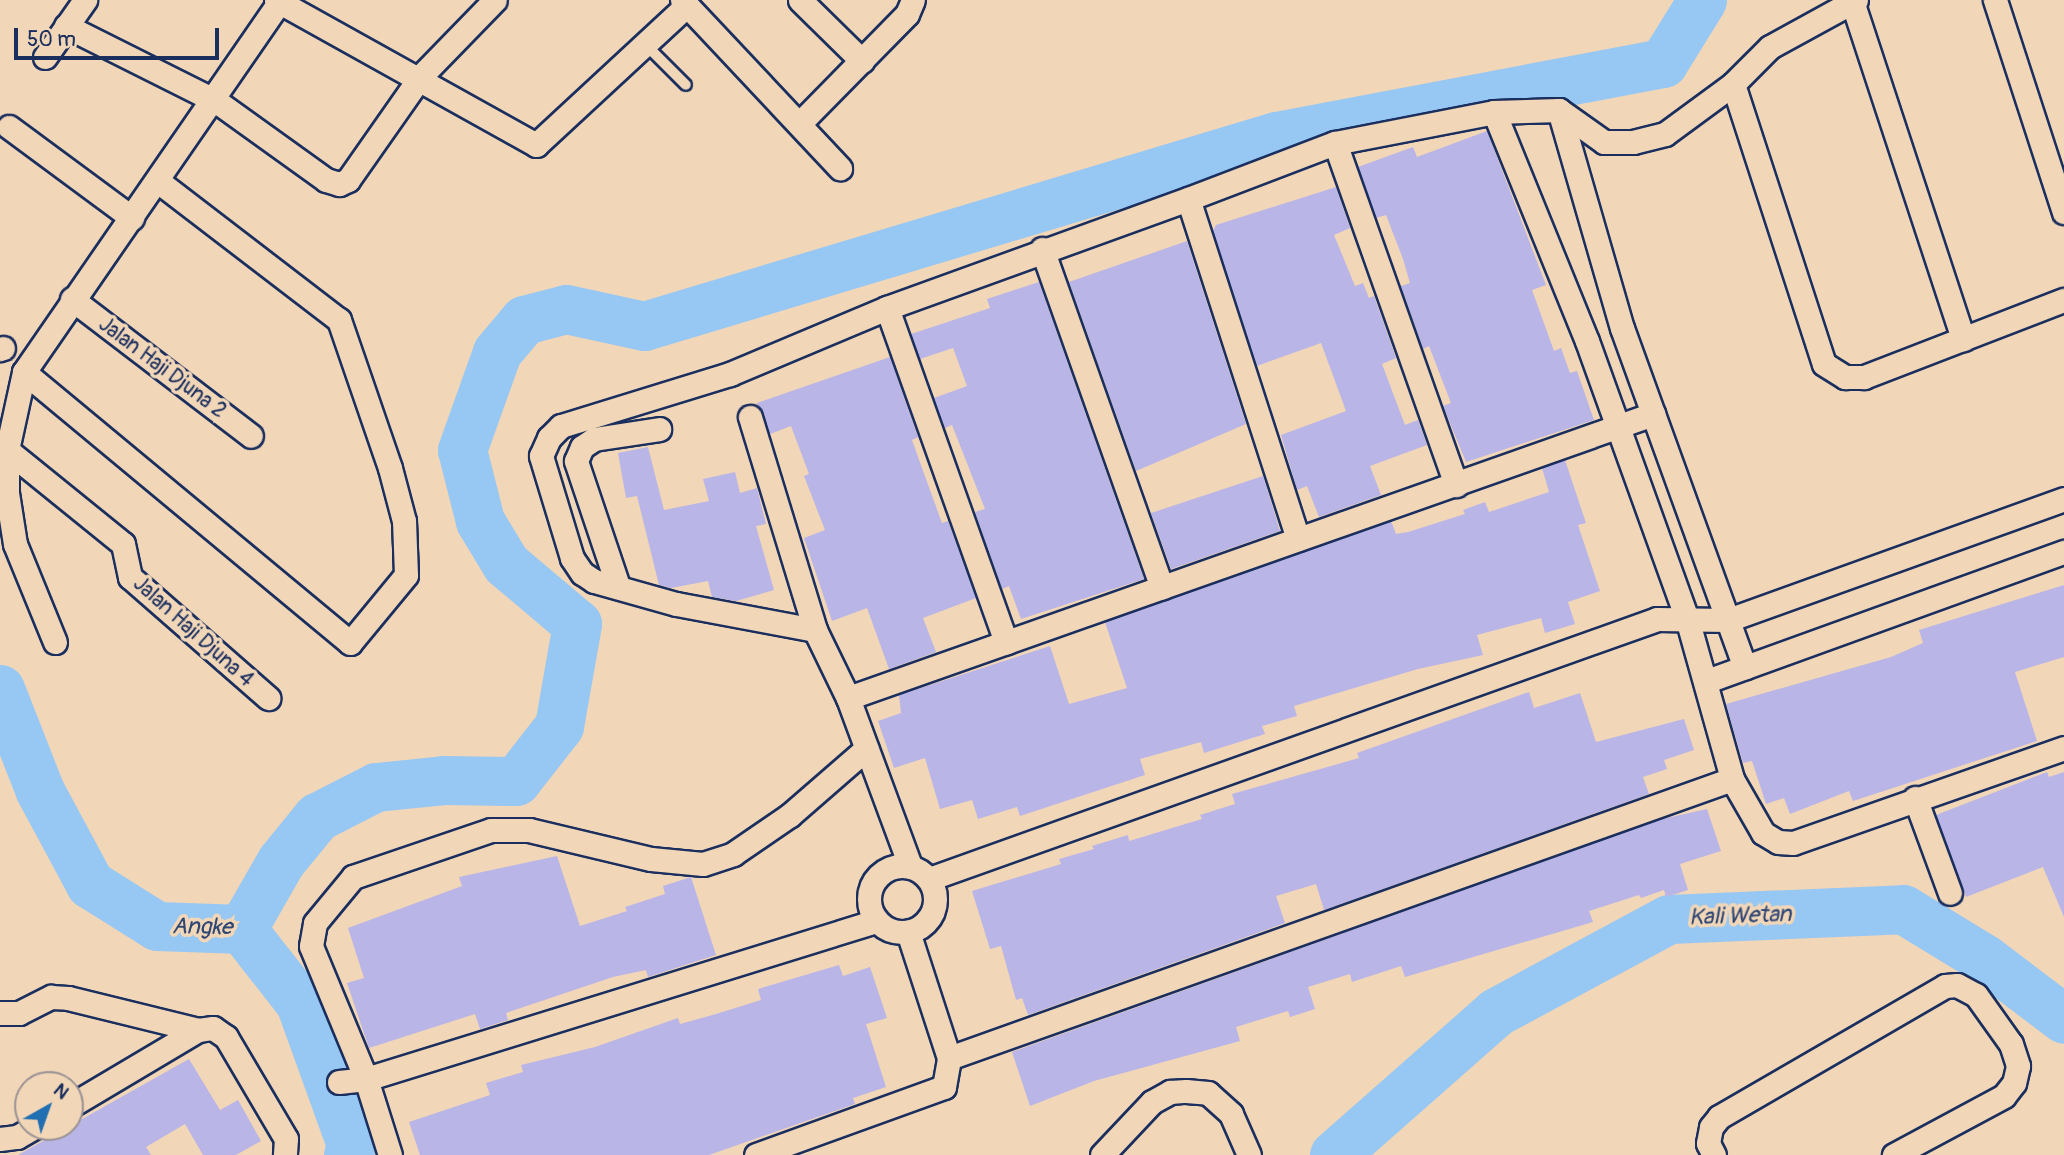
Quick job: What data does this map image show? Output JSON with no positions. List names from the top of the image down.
{
  "streets": {
    "street": ["Jalan Haji Djuna 2", "Jalan Haji Djuna 4"]
  },
  "water": ["Kali Wetan", "Angke"],
  "scale_bar": "50 m",
  "north": "top right"
}
